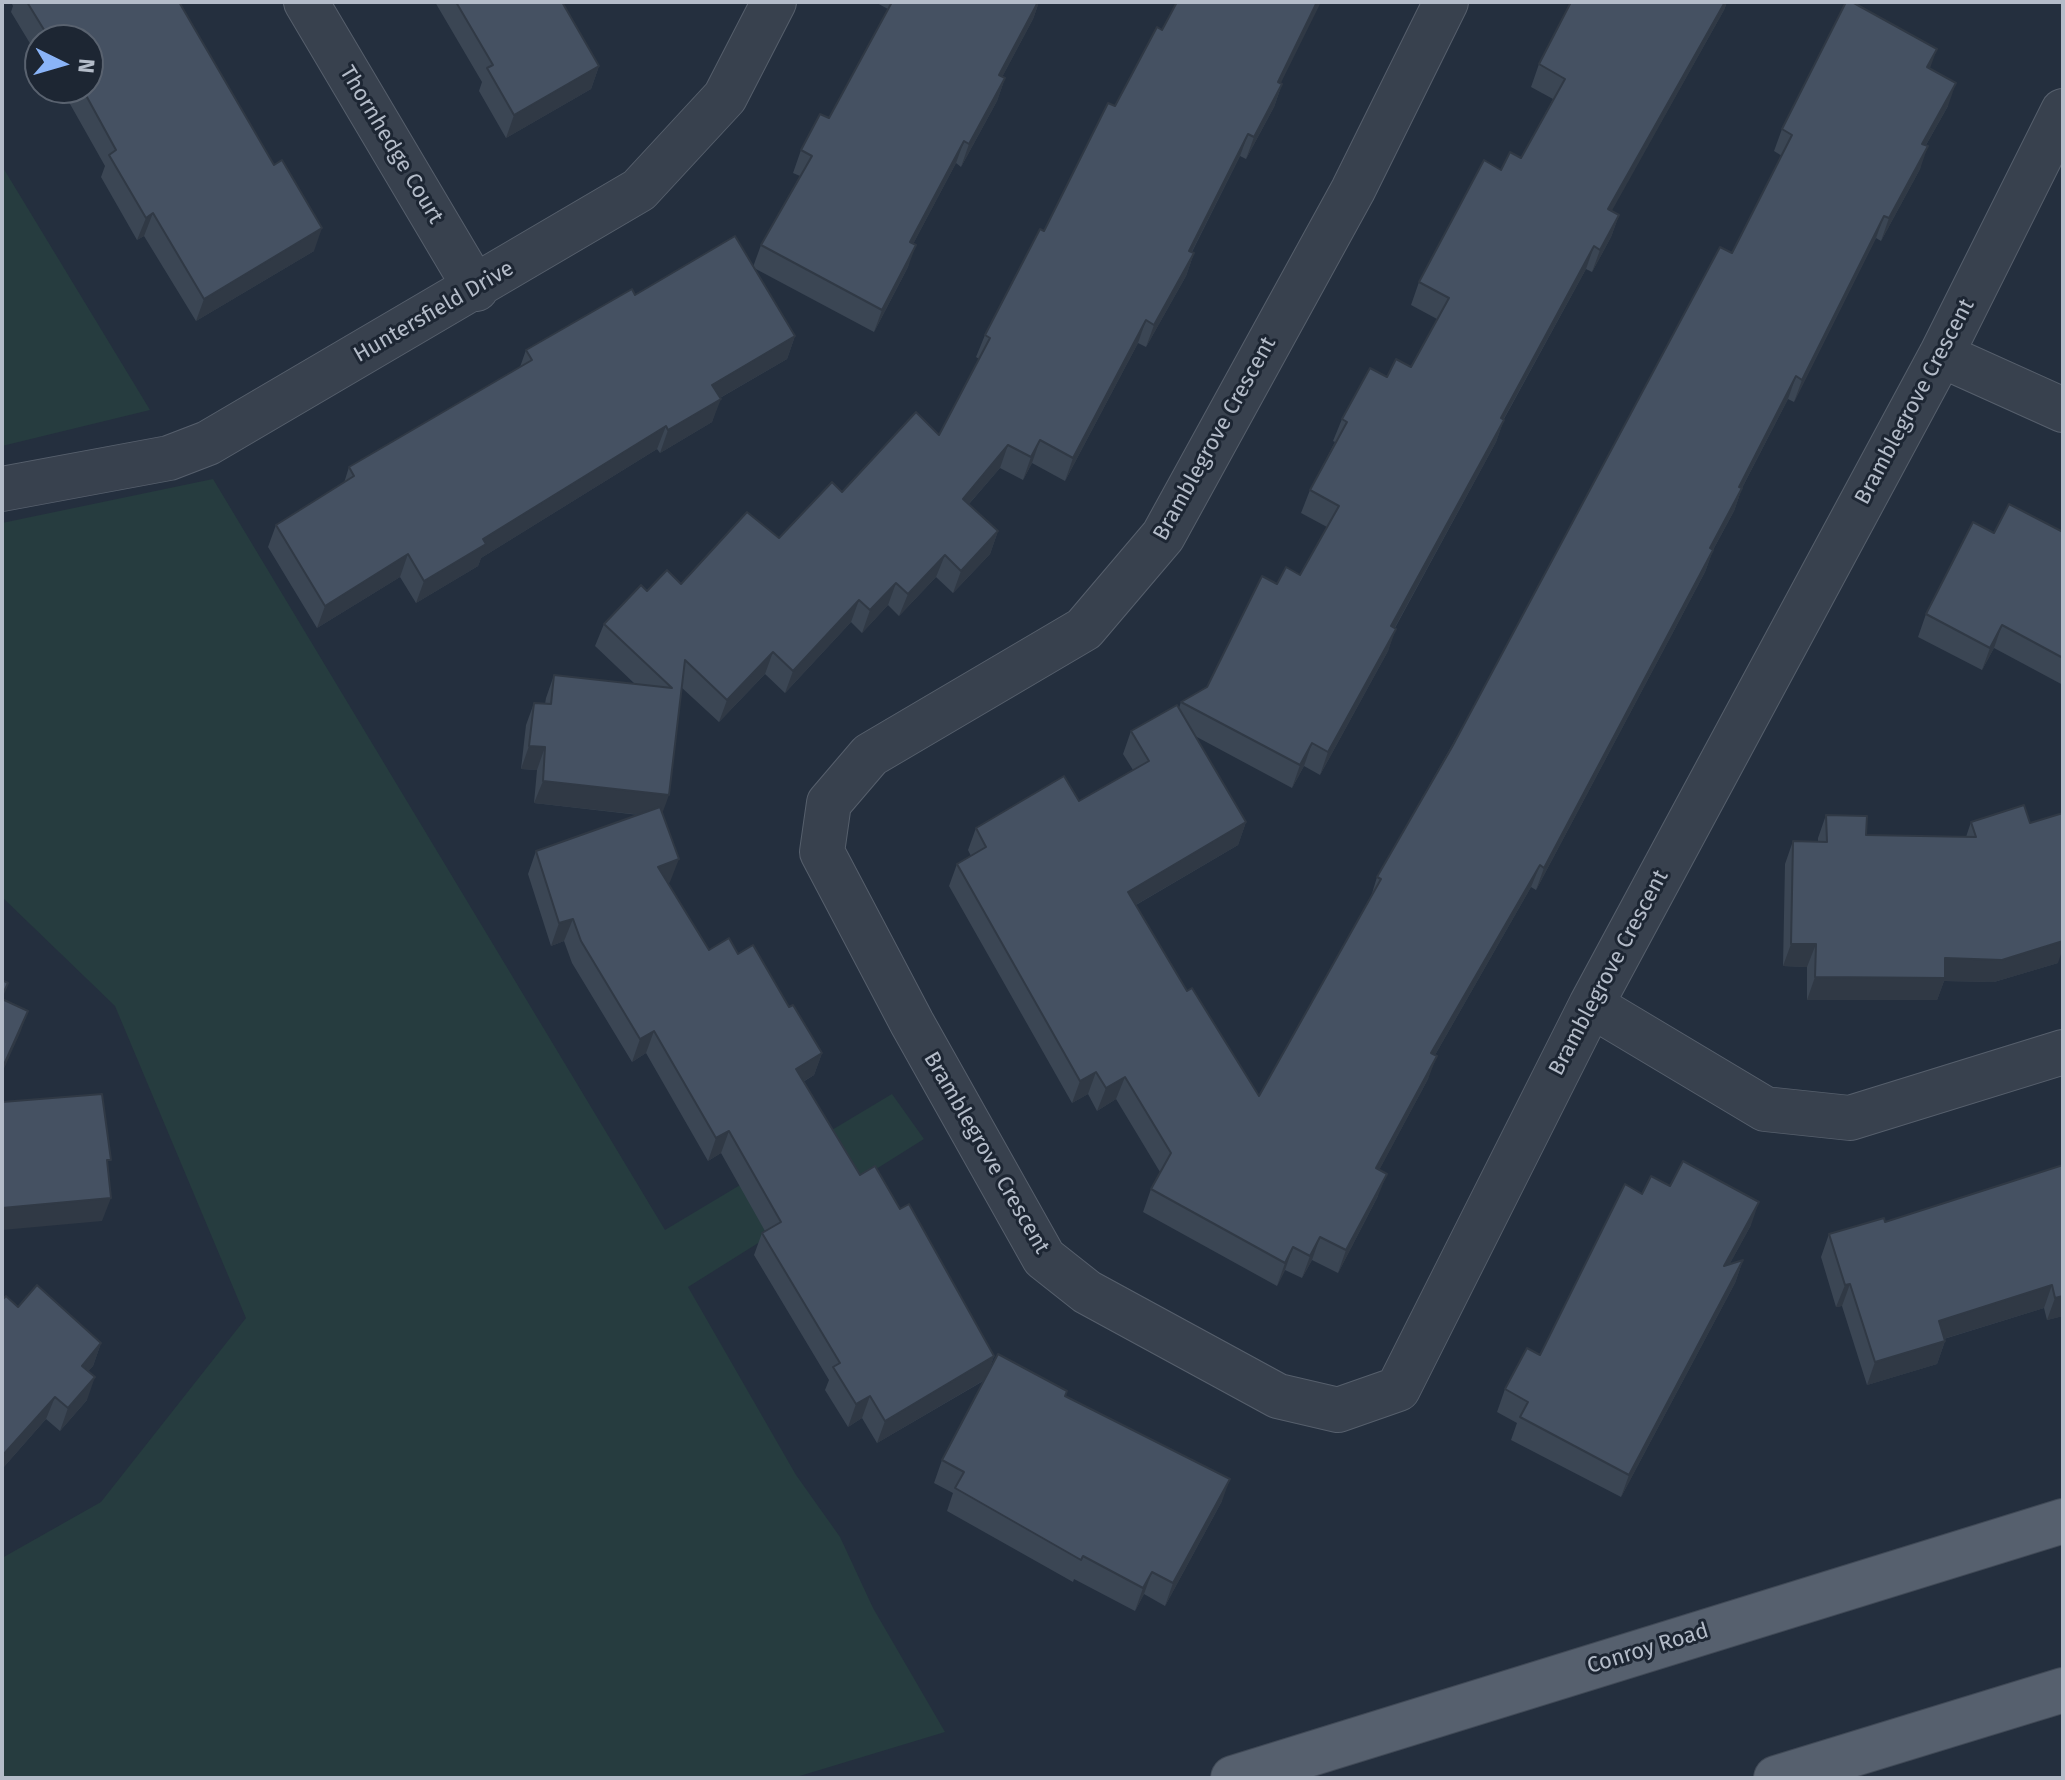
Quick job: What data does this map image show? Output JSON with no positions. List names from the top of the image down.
{
  "streets": {
    "main road": ["Conroy Road"],
    "street": ["Thornhedge Court", "Huntersfield Drive", "Bramblegrove Crescent"]
  },
  "crossings": [
    ["Thornhedge Court", "Huntersfield Drive"]
  ],
  "north": "right"
}
